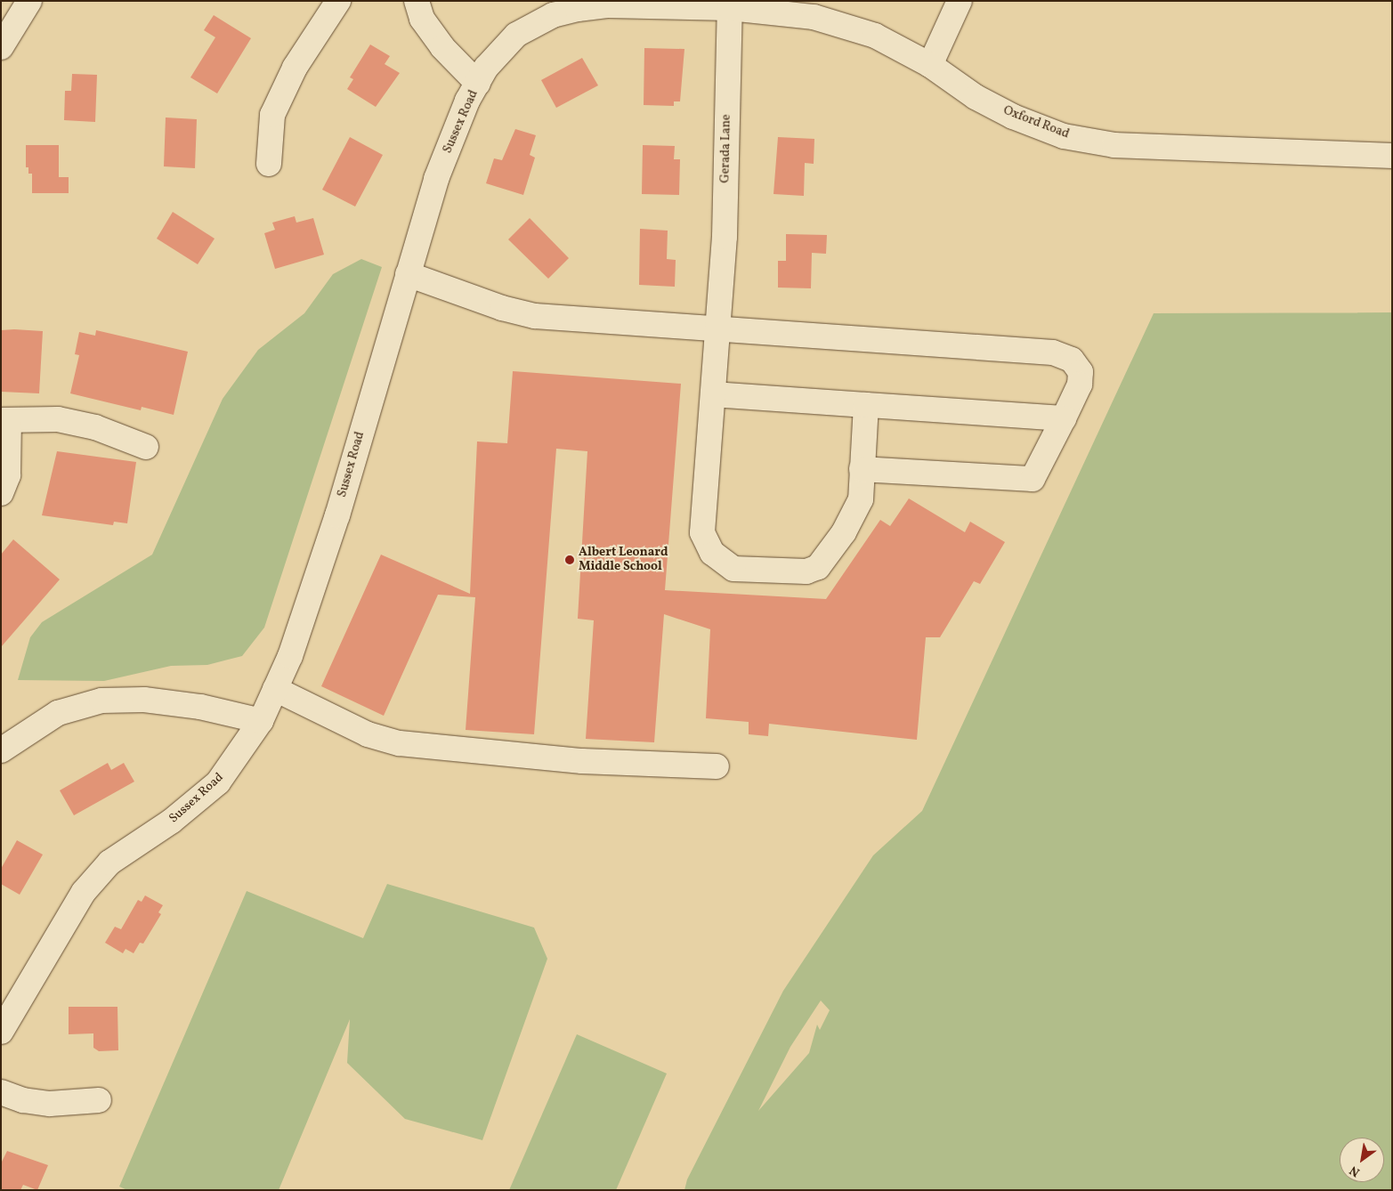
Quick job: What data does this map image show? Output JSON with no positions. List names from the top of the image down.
{
  "streets": {
    "street": ["Sussex Road", "Oxford Road", "Gerada Lane"]
  },
  "crossings": [
    ["Sussex Road", "Oxford Road"],
    ["Sussex Road", "Gerada Lane"],
    ["Oxford Road", "Gerada Lane"]
  ],
  "places": ["Albert Leonard Middle School"],
  "north": "bottom left"
}
